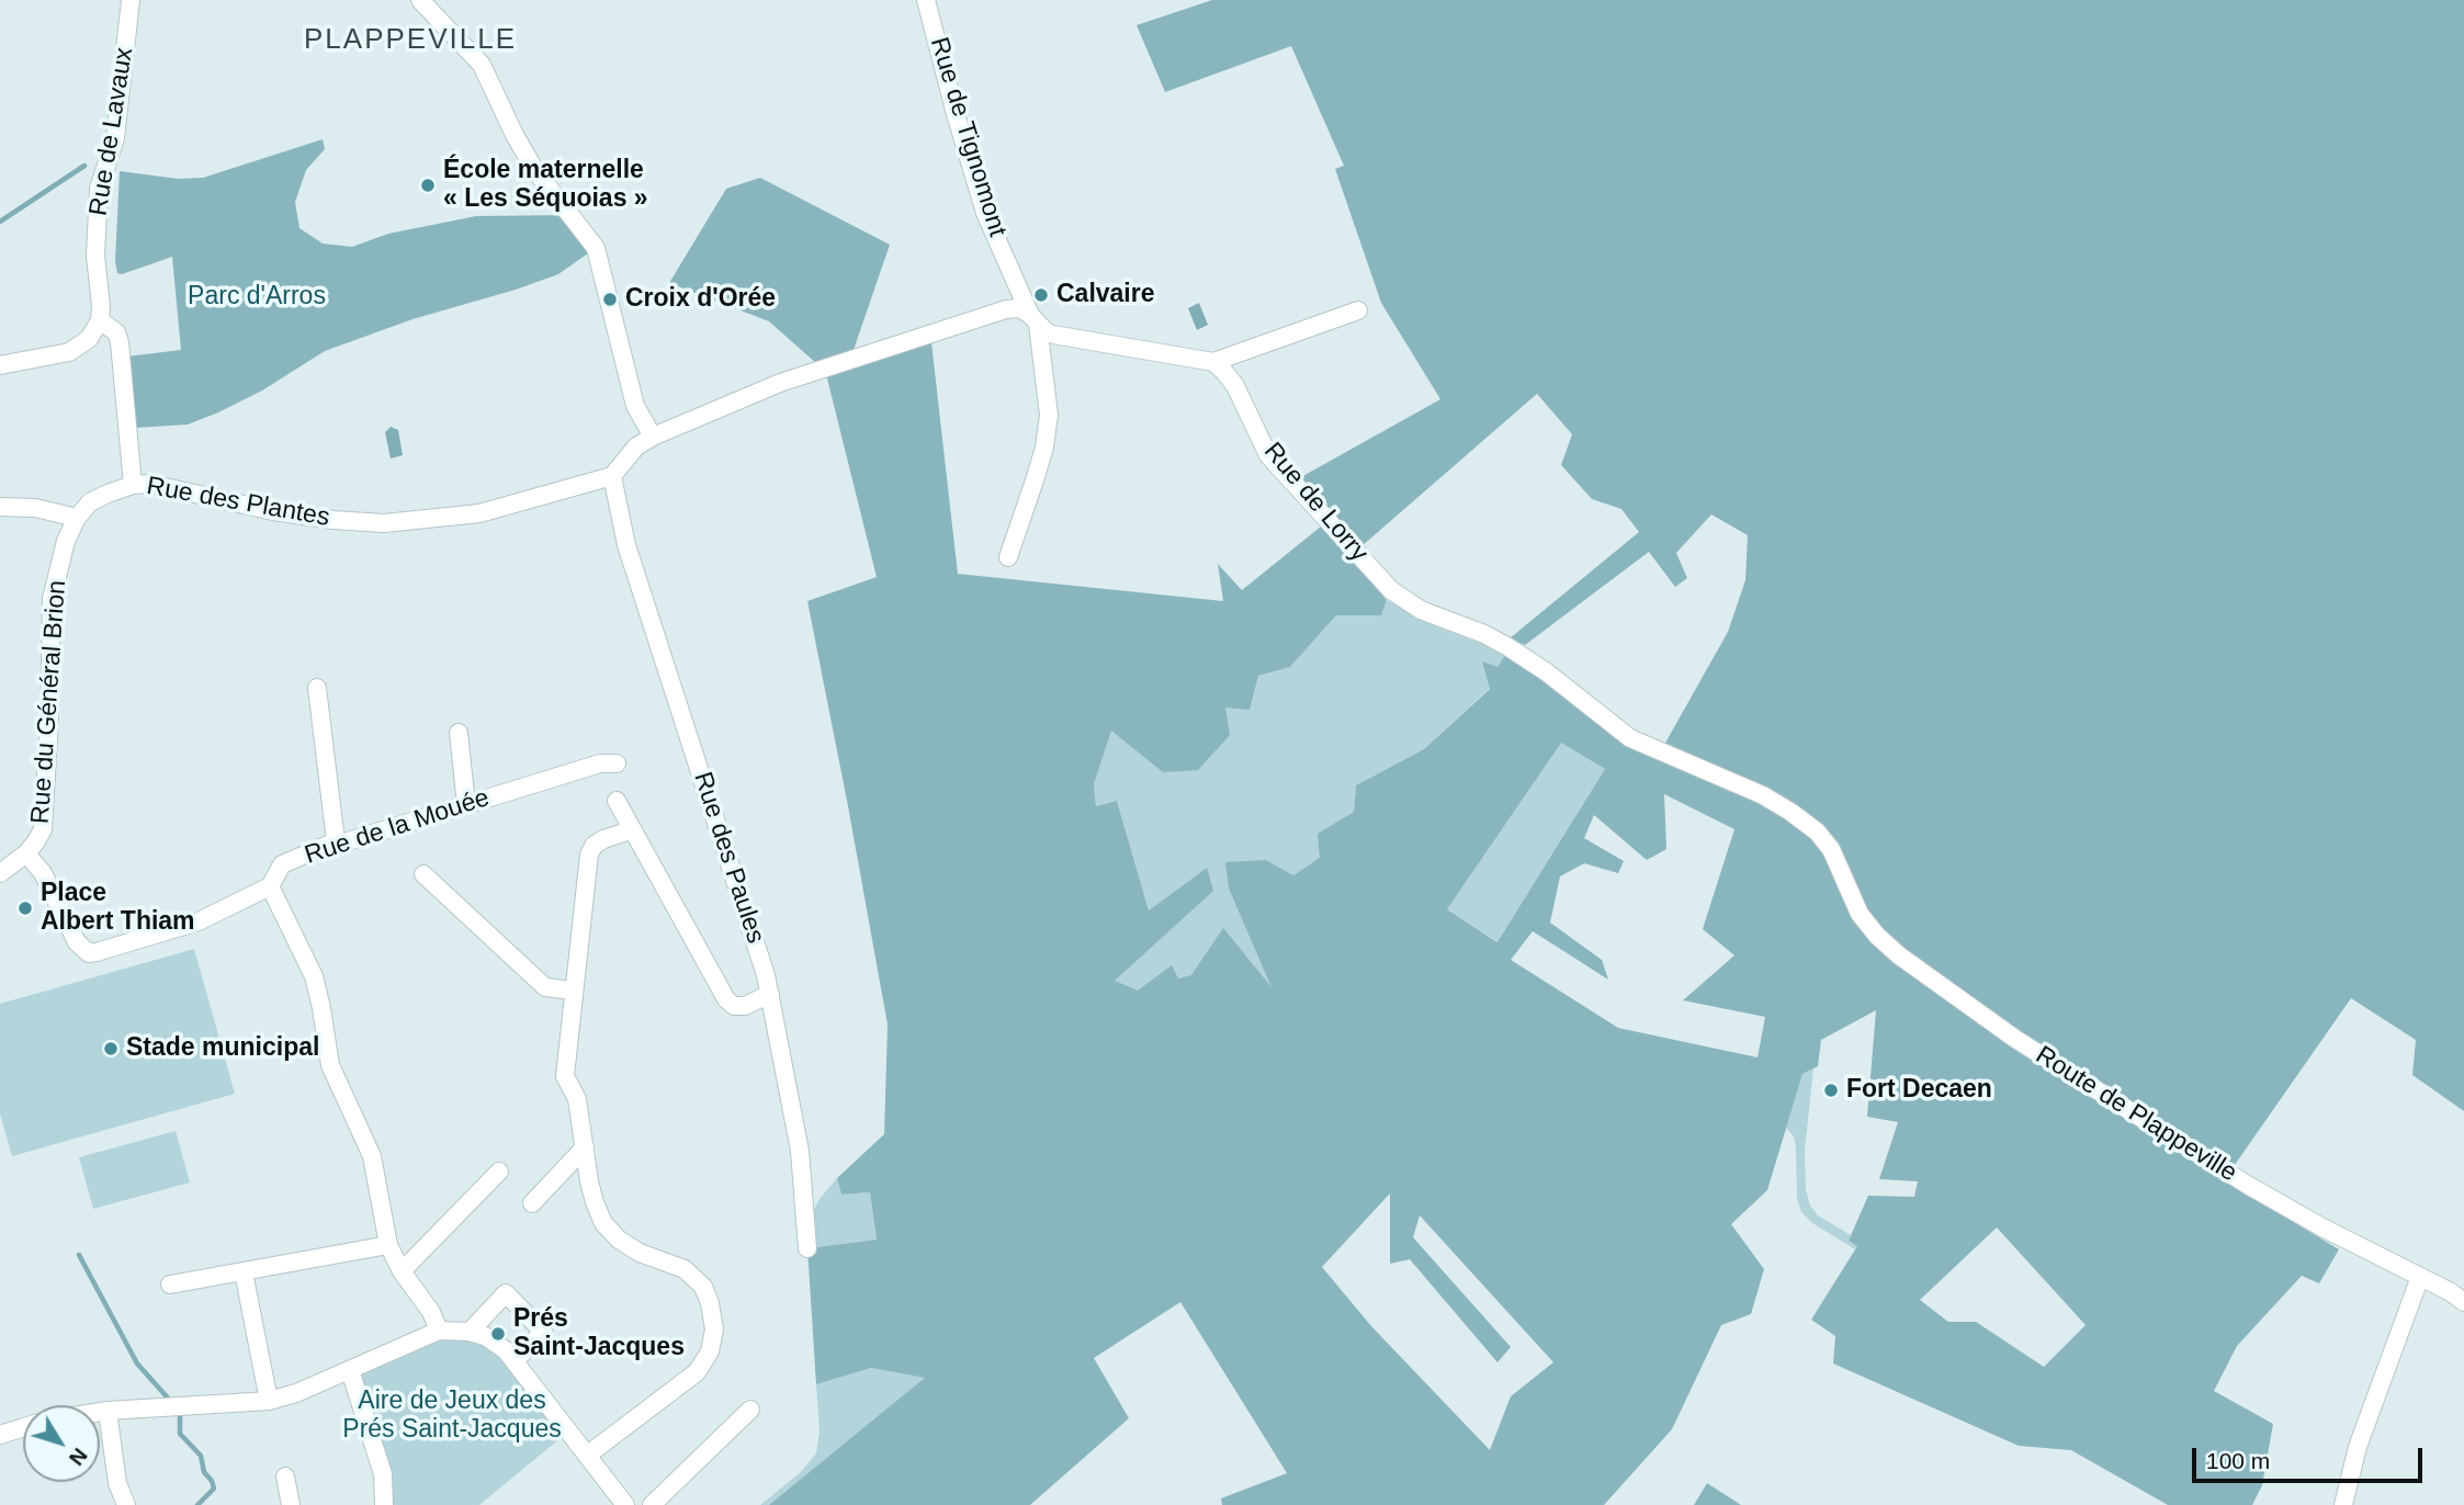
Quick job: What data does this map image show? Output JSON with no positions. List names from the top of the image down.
{
  "streets": {
    "street": [
      "Rue de Lavaux",
      "Rue de Tignomont",
      "Rue des Plantes",
      "Rue de Lorry",
      "Rue du Général Brion",
      "Rue de la Mouée",
      "Rue des Paules",
      "Route de Plappeville"
    ]
  },
  "crossings": [
    ["Rue des Plantes", "Rue du Général Brion"],
    ["Rue des Plantes", "Rue des Paules"],
    ["Rue de Lorry", "Route de Plappeville"],
    ["Rue du Général Brion", "Rue de la Mouée"]
  ],
  "districts": ["PLAPPEVILLE"],
  "parks": ["Parc d'Arros", "Aire de Jeux des Prés Saint-Jacques"],
  "places": [
    "École maternelle « Les Séquoias »",
    "Calvaire",
    "Croix d'Orée",
    "Place Albert Thiam",
    "Stade municipal",
    "Fort Decaen",
    "Prés Saint-Jacques"
  ],
  "scale_bar": "100 m",
  "north": "bottom right"
}
